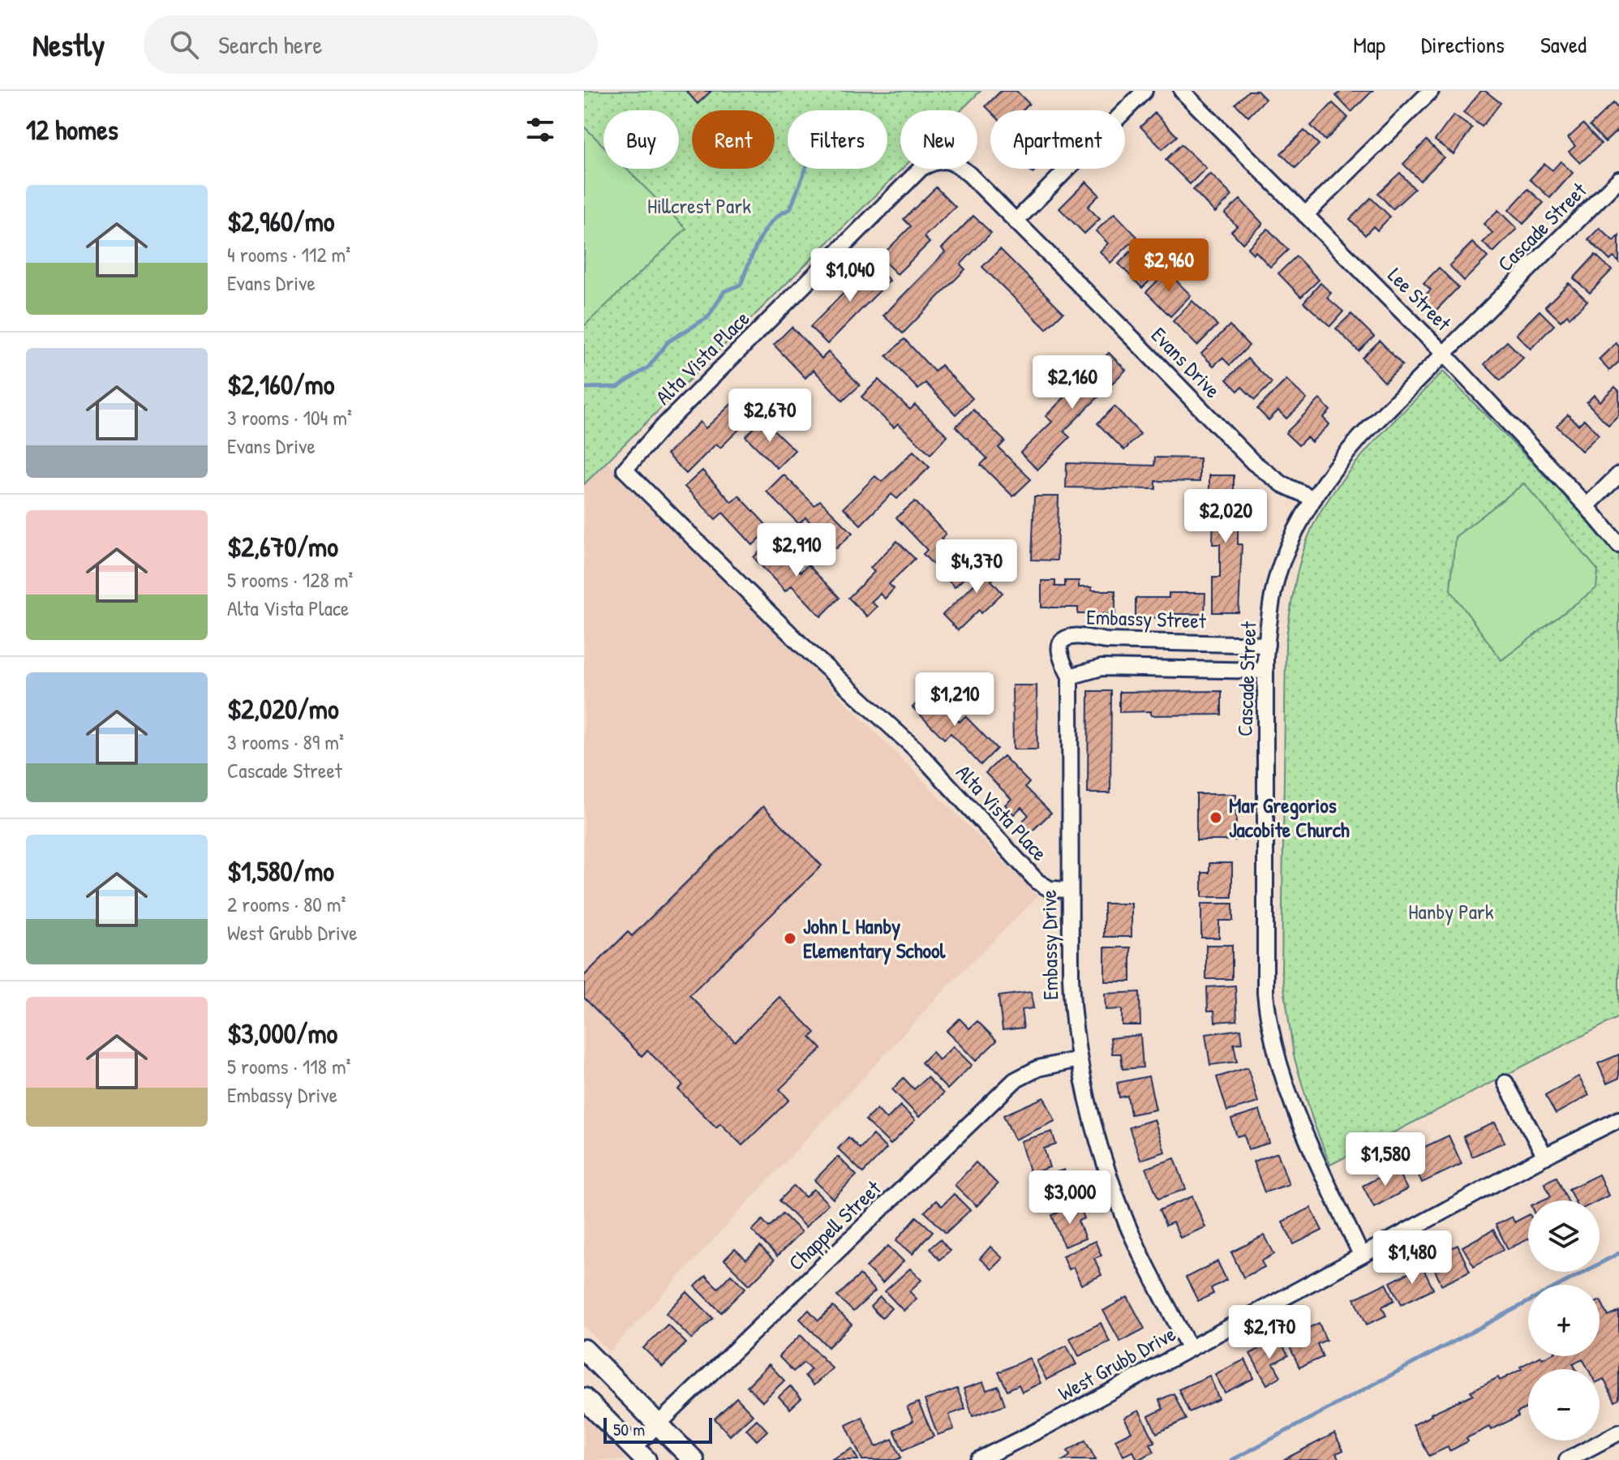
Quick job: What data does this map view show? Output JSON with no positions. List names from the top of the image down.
{
  "streets": {
    "street": [
      "Cascade Street",
      "Lee Street",
      "Alta Vista Place",
      "Evans Drive",
      "Embassy Street",
      "Embassy Drive",
      "Chappell Street",
      "West Grubb Drive"
    ]
  },
  "crossings": [
    ["Cascade Street", "Lee Street"],
    ["Cascade Street", "Evans Drive"],
    ["Cascade Street", "Embassy Street"],
    ["Cascade Street", "West Grubb Drive"],
    ["Alta Vista Place", "Embassy Drive"],
    ["Embassy Street", "Embassy Drive"],
    ["Embassy Drive", "Chappell Street"],
    ["Embassy Drive", "West Grubb Drive"]
  ],
  "parks": ["Hillcrest Park", "Hanby Park"],
  "places": ["Mar Gregorios Jacobite Church", "John L Hanby Elementary School"],
  "scale_bar": "50 m",
  "page": {
    "header": "Nestly",
    "search": "Search here",
    "nav": ["Map", "Directions", "Saved"],
    "heading": "12 homes",
    "chip": [
      "Buy",
      "Rent",
      "Filters",
      "New",
      "Apartment"
    ],
    "list": [
      {
        "name": "$2,960/mo",
        "note": "4 rooms · 112 m² · Evans Drive"
      },
      {
        "name": "$2,160/mo",
        "note": "3 rooms · 104 m² · Evans Drive"
      },
      {
        "name": "$2,670/mo",
        "note": "5 rooms · 128 m² · Alta Vista Place"
      },
      {
        "name": "$2,020/mo",
        "note": "3 rooms · 89 m² · Cascade Street"
      },
      {
        "name": "$1,580/mo",
        "note": "2 rooms · 80 m² · West Grubb Drive"
      },
      {
        "name": "$3,000/mo",
        "note": "5 rooms · 118 m² · Embassy Drive"
      }
    ],
    "price": [
      "$2,960",
      "$1,040",
      "$2,160",
      "$2,670",
      "$2,020",
      "$2,910",
      "$4,370",
      "$1,210",
      "$1,580",
      "$3,000",
      "$1,480",
      "$2,170"
    ],
    "map_buttons": ["+", "−"],
    "scale": "50 m"
  }
}
